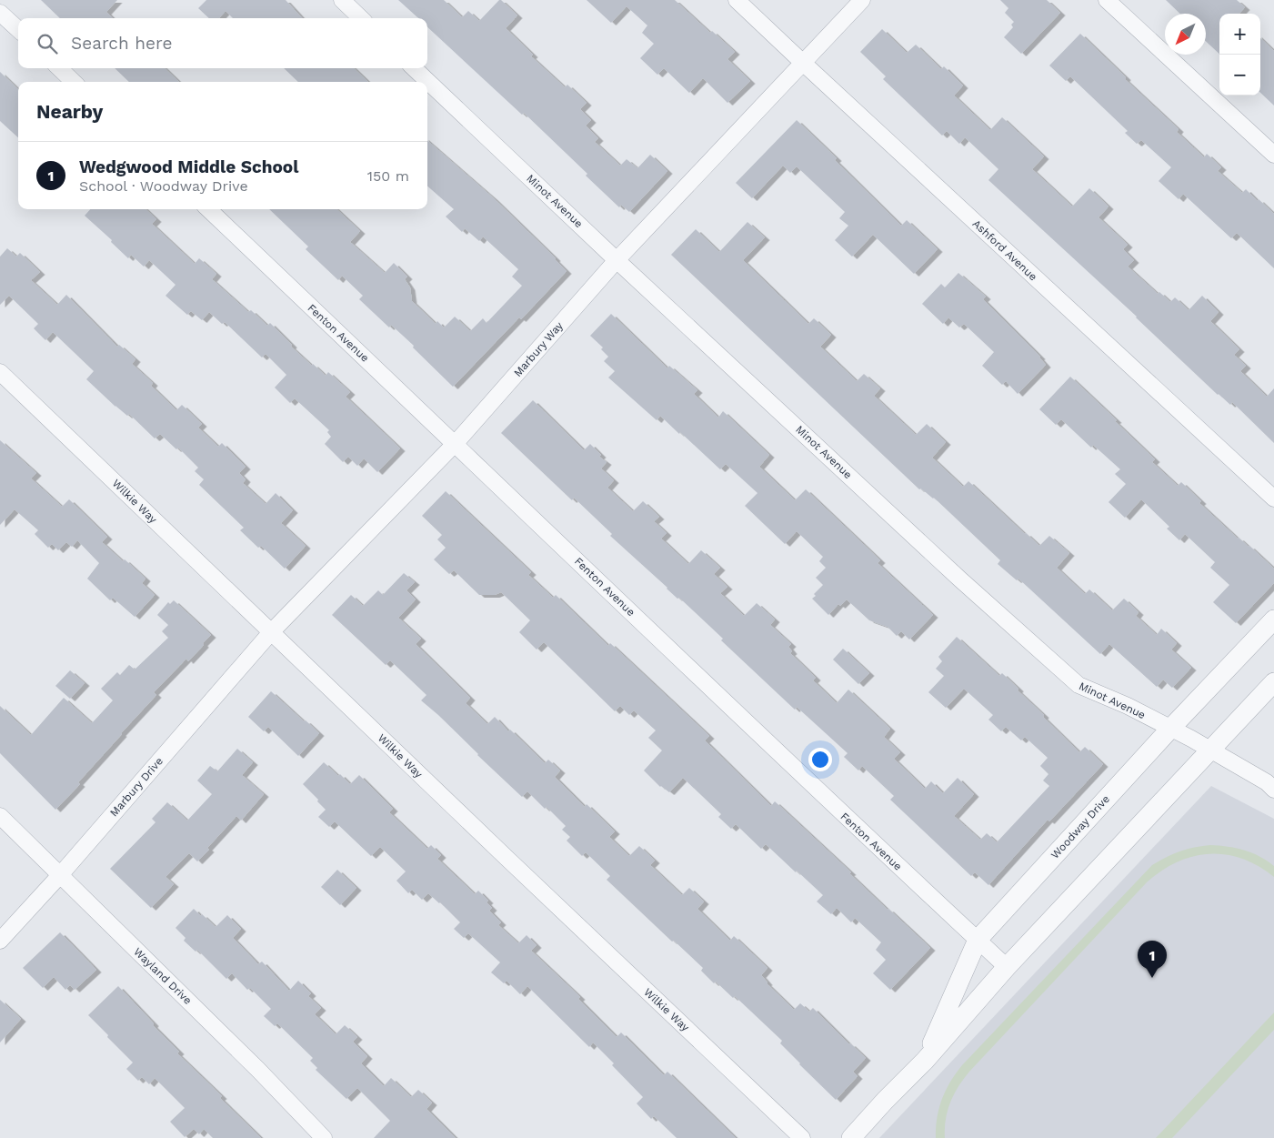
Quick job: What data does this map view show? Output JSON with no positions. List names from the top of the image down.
{
  "streets": {
    "street": [
      "Minot Avenue",
      "Ashford Avenue",
      "Fenton Avenue",
      "Marbury Way",
      "Wilkie Way",
      "Marbury Drive",
      "Woodway Drive",
      "Wayland Drive"
    ]
  },
  "crossings": [
    ["Minot Avenue", "Marbury Way"],
    ["Minot Avenue", "Woodway Drive"],
    ["Ashford Avenue", "Marbury Way"],
    ["Fenton Avenue", "Marbury Way"],
    ["Fenton Avenue", "Woodway Drive"],
    ["Marbury Way", "Wilkie Way"],
    ["Marbury Way", "Marbury Drive"],
    ["Wilkie Way", "Marbury Drive"],
    ["Marbury Drive", "Wayland Drive"]
  ],
  "north": "bottom left",
  "page": {
    "map_buttons": ["+", "−"],
    "search": "Search here",
    "heading": "Nearby",
    "list": [
      {
        "mark": "1",
        "name": "Wedgwood Middle School",
        "note": "School · Woodway Drive",
        "value": "150 m"
      }
    ],
    "pins": "1"
  }
}
